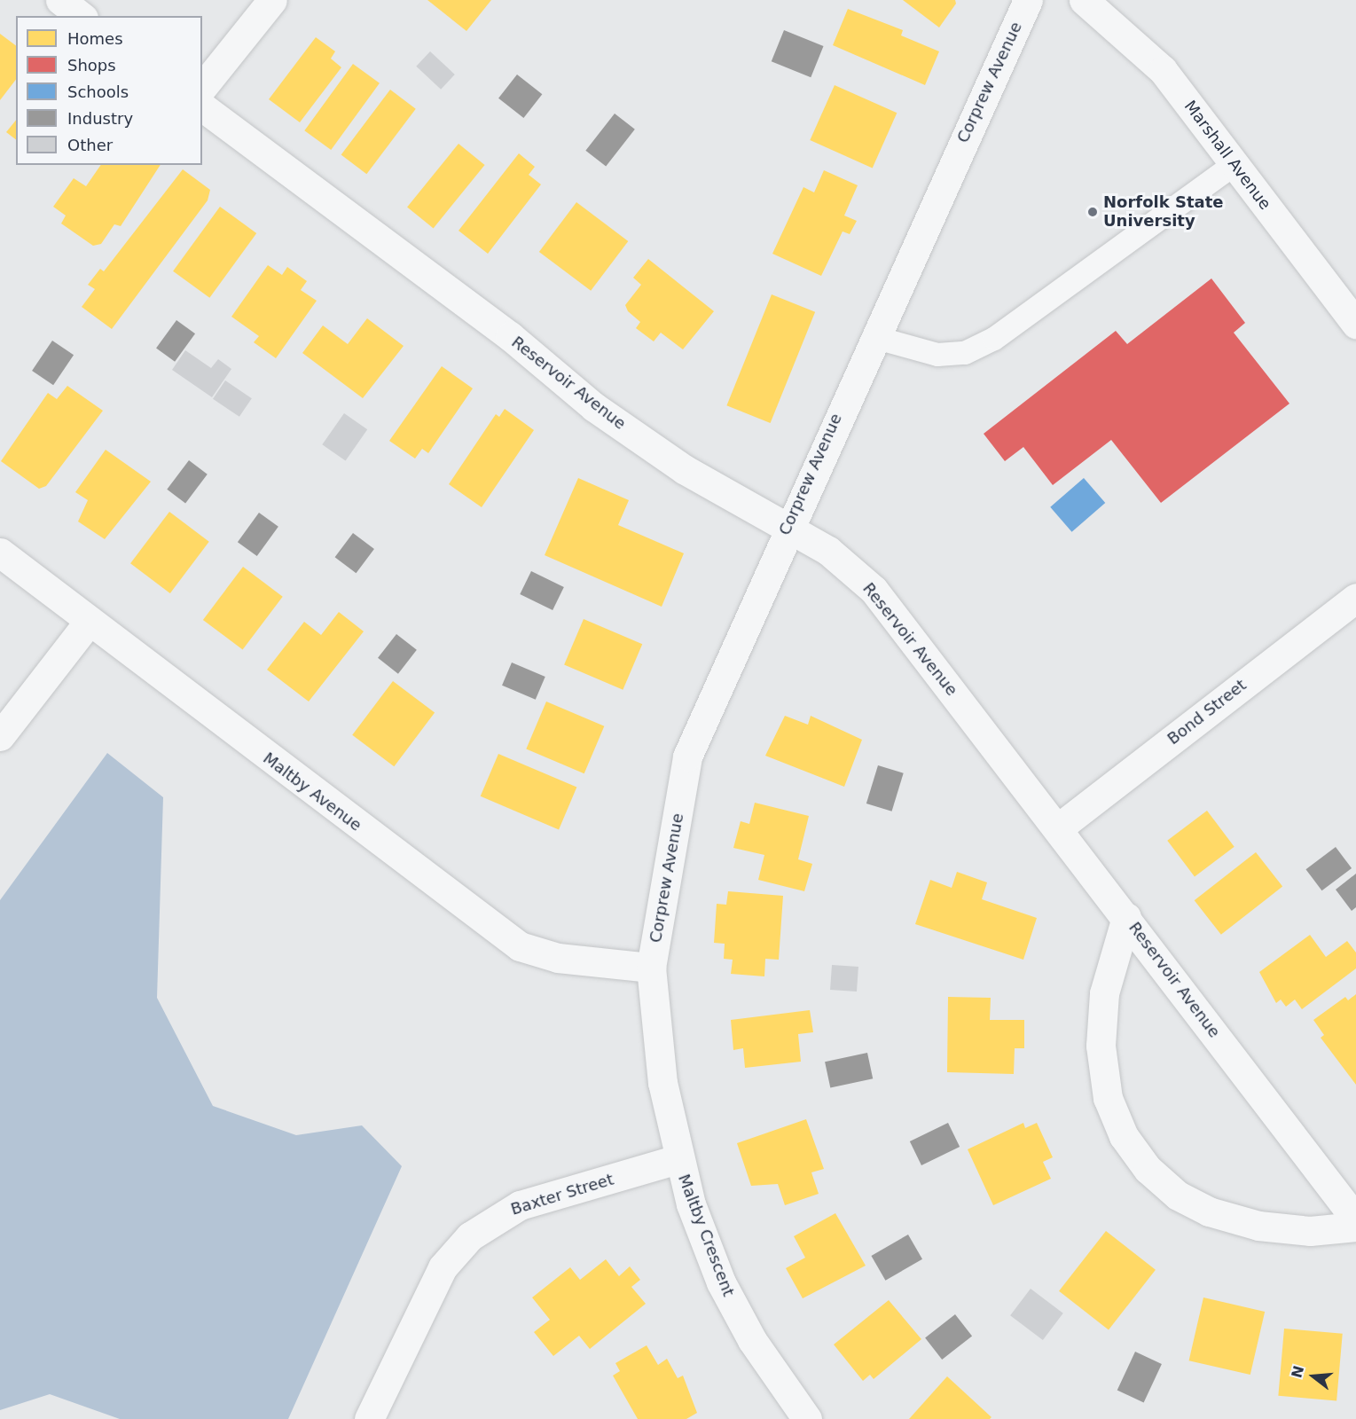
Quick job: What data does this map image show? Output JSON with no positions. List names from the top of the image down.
{
  "streets": {
    "street": [
      "Corprew Avenue",
      "Marshall Avenue",
      "Reservoir Avenue",
      "Bond Street",
      "Maltby Avenue",
      "Baxter Street",
      "Maltby Crescent"
    ]
  },
  "crossings": [
    ["Corprew Avenue", "Reservoir Avenue"],
    ["Corprew Avenue", "Maltby Avenue"],
    ["Corprew Avenue", "Maltby Crescent"],
    ["Reservoir Avenue", "Bond Street"],
    ["Maltby Avenue", "Maltby Crescent"],
    ["Baxter Street", "Maltby Crescent"]
  ],
  "places": ["Norfolk State University"],
  "legend": [
    "Homes",
    "Shops",
    "Schools",
    "Industry",
    "Other"
  ],
  "north": "left"
}
